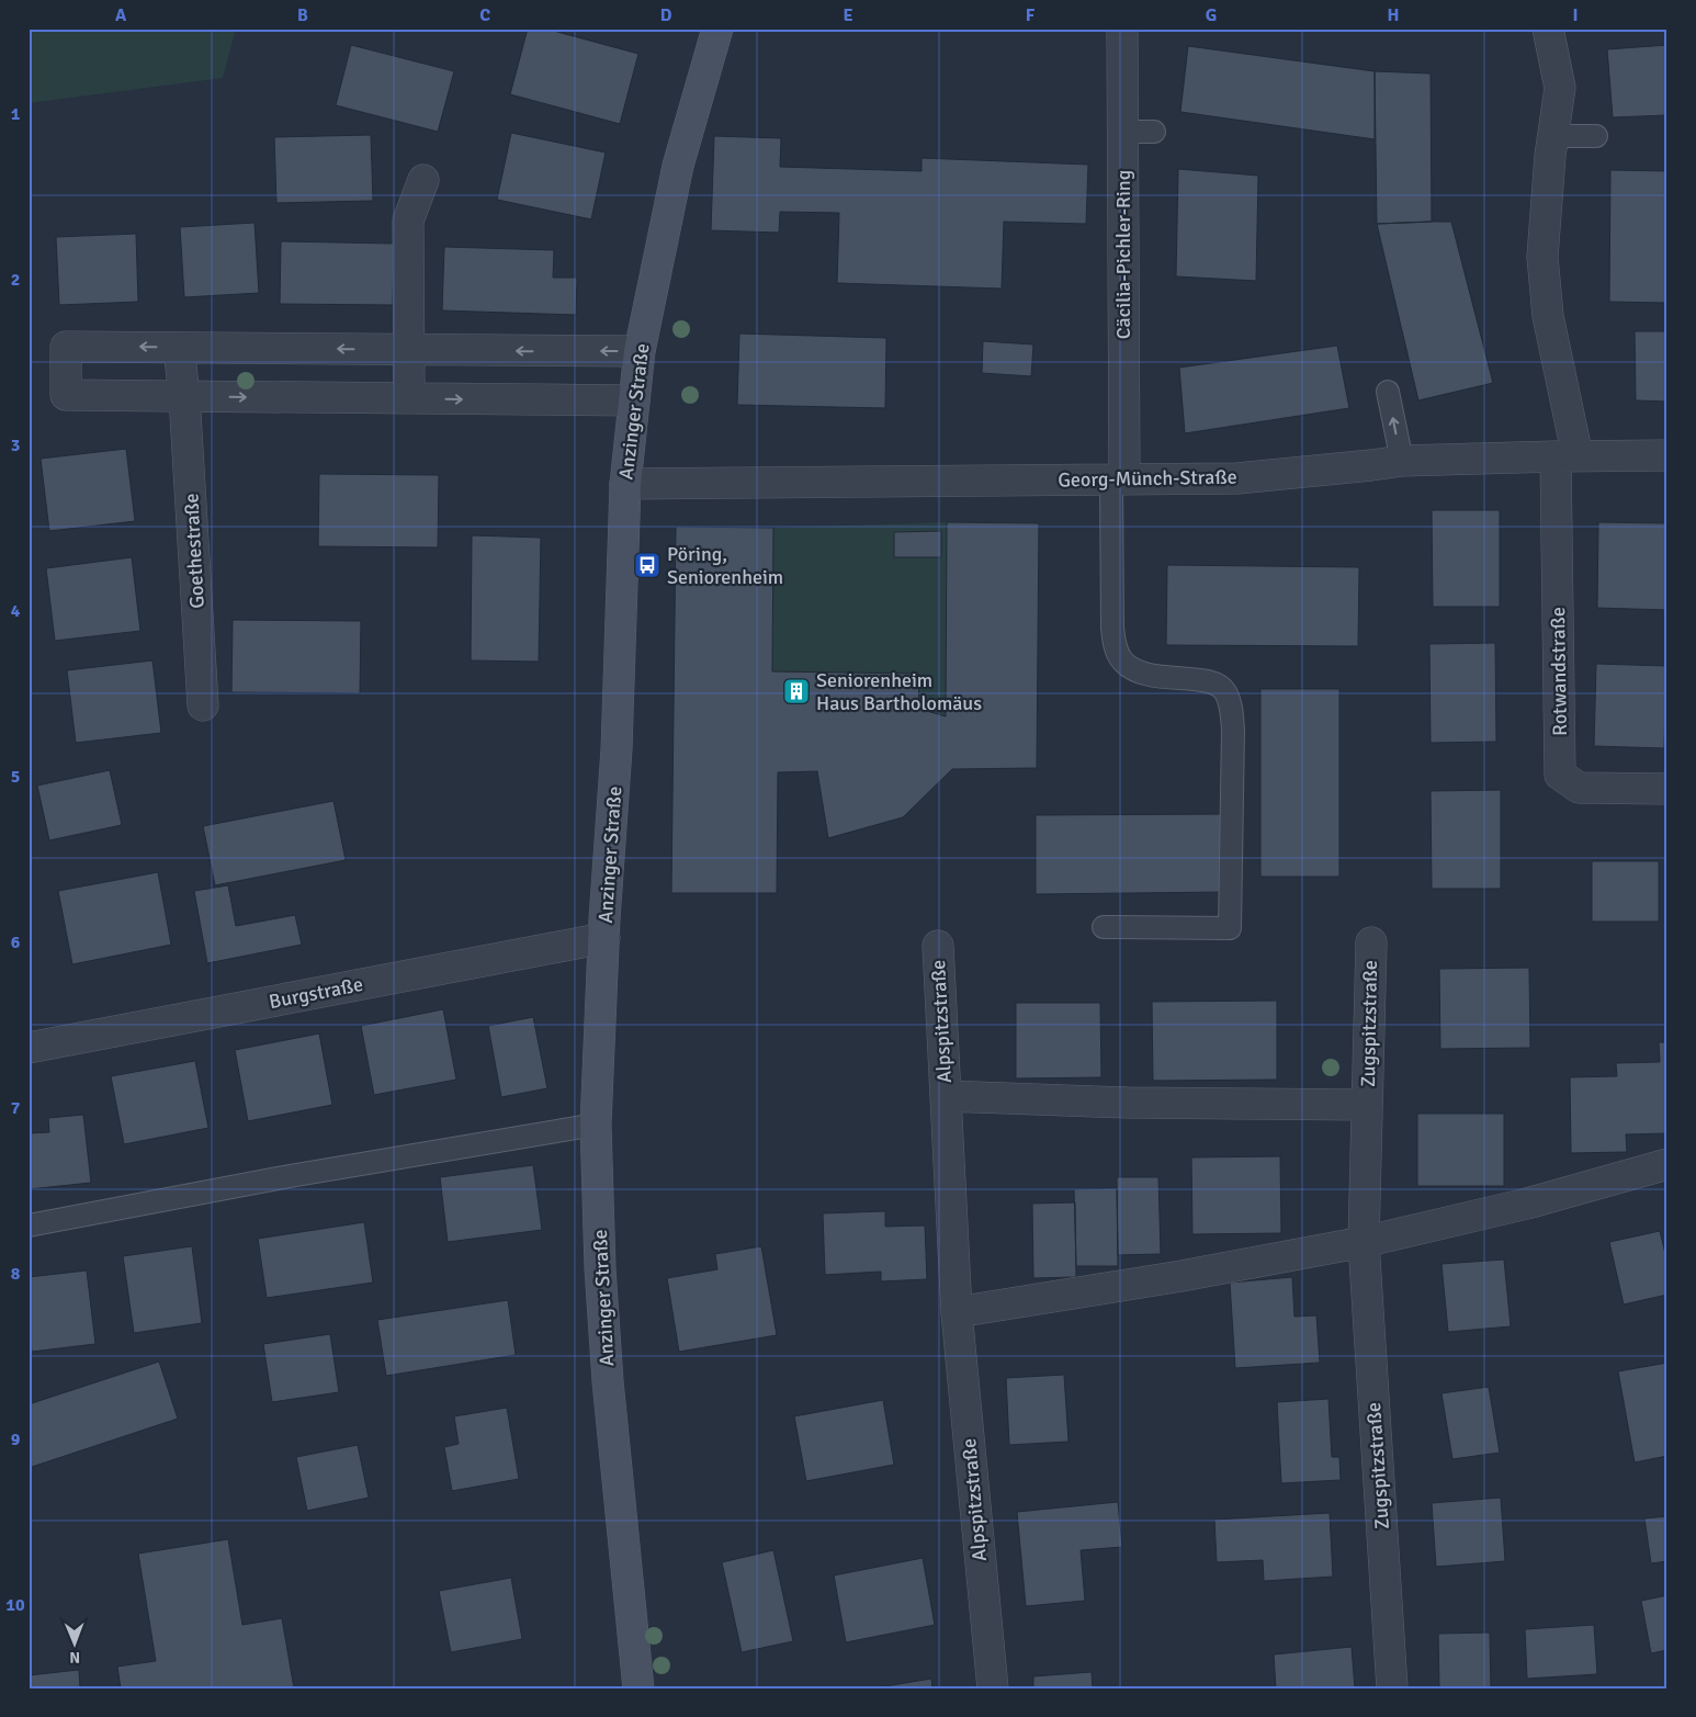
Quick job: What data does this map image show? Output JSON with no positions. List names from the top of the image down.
{
  "streets": {
    "street": [
      "Cäcilia-Pichler-Ring",
      "Anzinger Straße",
      "Georg-Münch-Straße",
      "Goethestraße",
      "Rotwandstraße",
      "Burgstraße",
      "Alpspitzstraße",
      "Zugspitzstraße"
    ]
  },
  "crossings": [
    ["Cäcilia-Pichler-Ring", "Georg-Münch-Straße"],
    ["Anzinger Straße", "Georg-Münch-Straße"],
    ["Anzinger Straße", "Burgstraße"],
    ["Georg-Münch-Straße", "Rotwandstraße"],
    ["Alpspitzstraße", "Zugspitzstraße"]
  ],
  "places": {
    "bus stop": ["Pöring, Seniorenheim"],
    "building": ["Seniorenheim Haus Bartholomäus"]
  },
  "north": "bottom",
  "grid": {
    "columns": [
      "A",
      "B",
      "C",
      "D",
      "E",
      "F",
      "G",
      "H",
      "I"
    ],
    "rows": [
      "1",
      "2",
      "3",
      "4",
      "5",
      "6",
      "7",
      "8",
      "9",
      "10"
    ]
  }
}
